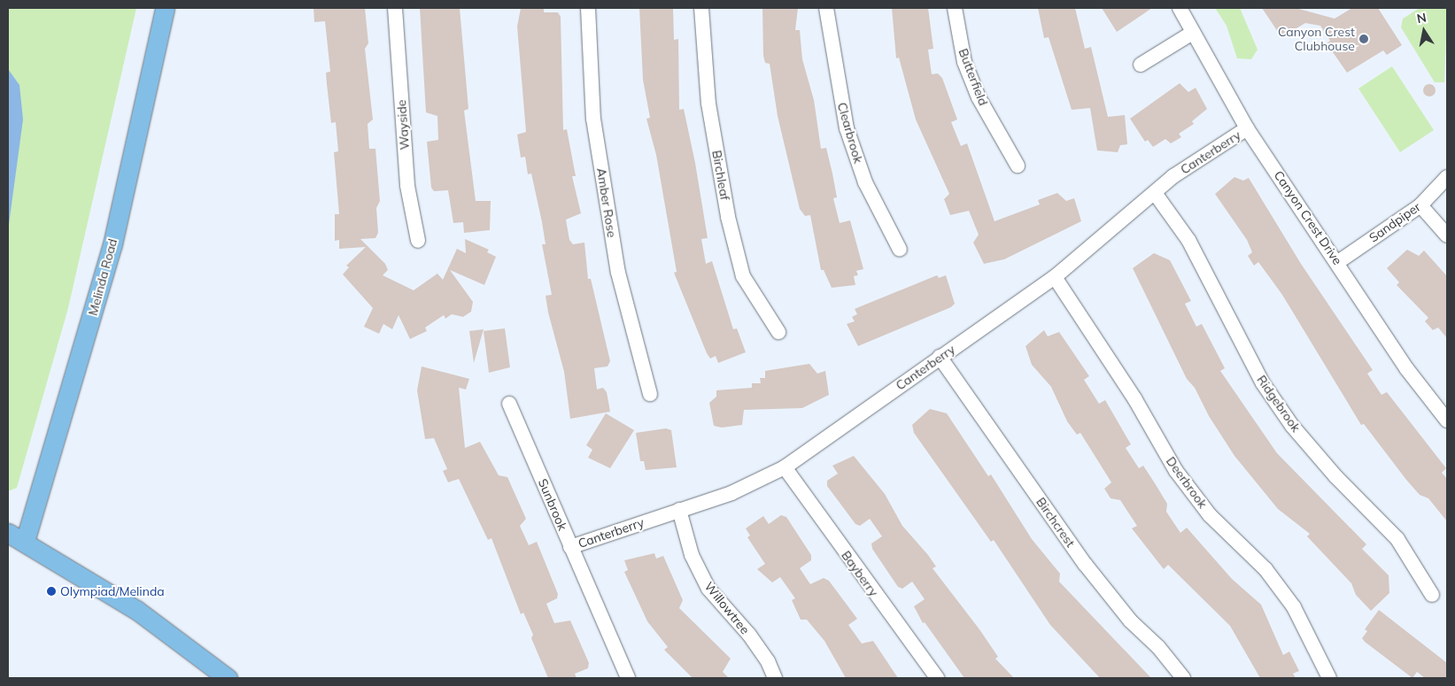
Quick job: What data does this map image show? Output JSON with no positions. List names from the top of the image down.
{
  "streets": {
    "main road": ["Melinda Road"],
    "street": [
      "Butterfield",
      "Wayside",
      "Clearbrook",
      "Canterberry",
      "Birchleaf",
      "Amber Rose",
      "Canyon Crest Drive",
      "Sandpiper",
      "Ridgebrook",
      "Deerbrook",
      "Sunbrook",
      "Birchcrest",
      "Bayberry",
      "Willowtree"
    ]
  },
  "crossings": [
    ["Canterberry", "Canyon Crest Drive"],
    ["Canterberry", "Ridgebrook"],
    ["Canterberry", "Deerbrook"],
    ["Canterberry", "Sunbrook"],
    ["Canterberry", "Birchcrest"],
    ["Canterberry", "Bayberry"],
    ["Canterberry", "Willowtree"],
    ["Canyon Crest Drive", "Sandpiper"]
  ],
  "places": ["Canyon Crest Clubhouse", "Olympiad/Melinda"],
  "north": "top"
}
